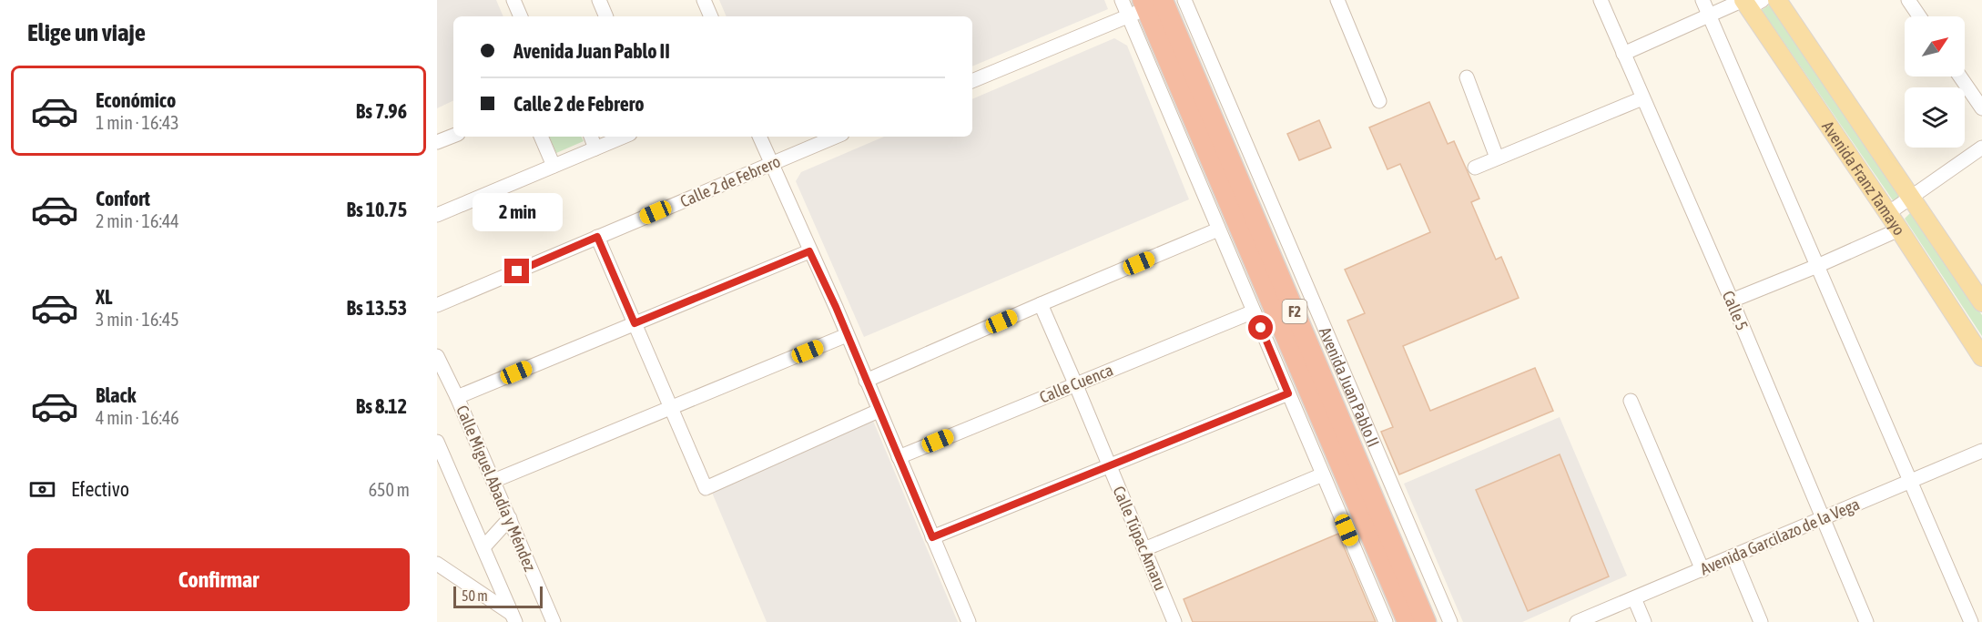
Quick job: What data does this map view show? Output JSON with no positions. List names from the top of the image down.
{
  "streets": {
    "highway": ["F2", "Avenida Juan Pablo II"],
    "main road": ["Avenida Franz Tamayo"],
    "street": [
      "Calle 2 de Febrero",
      "Calle 5",
      "Calle Cuenca",
      "Calle Miguel Abadía y Méndez",
      "Avenida Garcilazo de la Vega",
      "Calle Túpac Amaru"
    ]
  },
  "crossings": [
    ["Calle 5", "Avenida Garcilazo de la Vega"],
    ["Calle Cuenca", "Avenida Juan Pablo II"],
    ["Calle Cuenca", "Calle Túpac Amaru"]
  ],
  "scale_bar": "50 m",
  "north": "top right",
  "page": {
    "heading": "Elige un viaje",
    "banner": ["Avenida Juan Pablo II", "Calle 2 de Febrero"],
    "list": [
      {
        "name": "Económico",
        "note": "1 min · 16:43",
        "value": "Bs 7.96"
      },
      {
        "name": "Confort",
        "note": "2 min · 16:44",
        "value": "Bs 10.75"
      },
      {
        "name": "XL",
        "note": "3 min · 16:45",
        "value": "Bs 13.53"
      },
      {
        "name": "Black",
        "note": "4 min · 16:46",
        "value": "Bs 8.12"
      }
    ],
    "bubble": "2 min",
    "pay": ["Efectivo", "650 m"],
    "buttons": "Confirmar",
    "scale": "50 m"
  }
}
